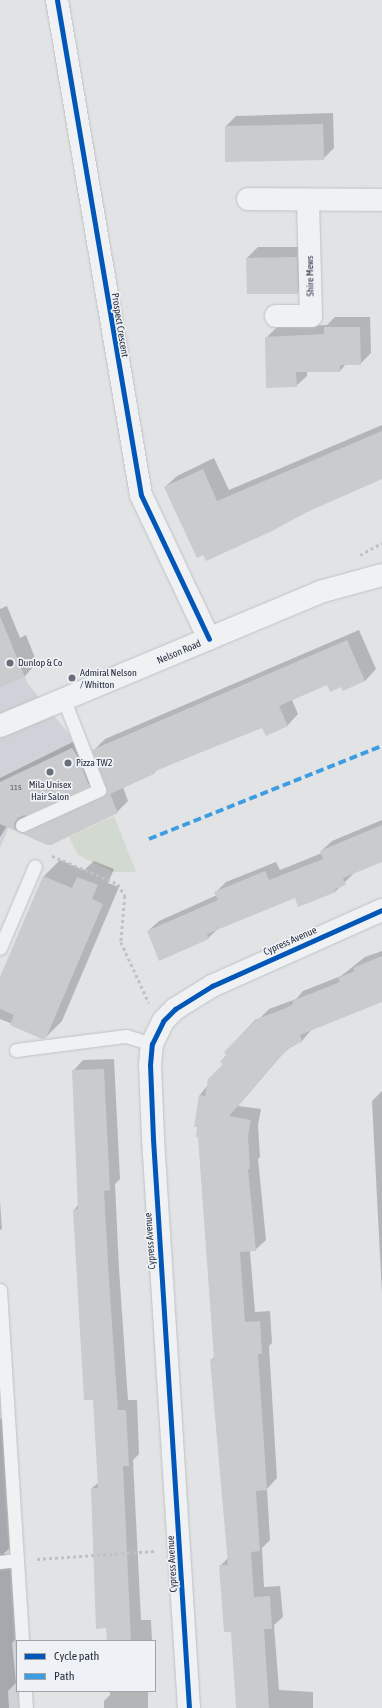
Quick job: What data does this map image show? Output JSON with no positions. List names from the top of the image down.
{
  "streets": {
    "street": [
      "Shire Mews",
      "Prospect Crescent",
      "Nelson Road",
      "Cypress Avenue"
    ]
  },
  "crossings": [
    ["Prospect Crescent", "Nelson Road"]
  ],
  "places": [
    "Dunlop & Co",
    "Admiral Nelson / Whitton",
    "Pizza TW2",
    "Mila Unisex Hair Salon"
  ],
  "house_numbers": ["115"],
  "legend": ["Cycle path", "Path"]
}
